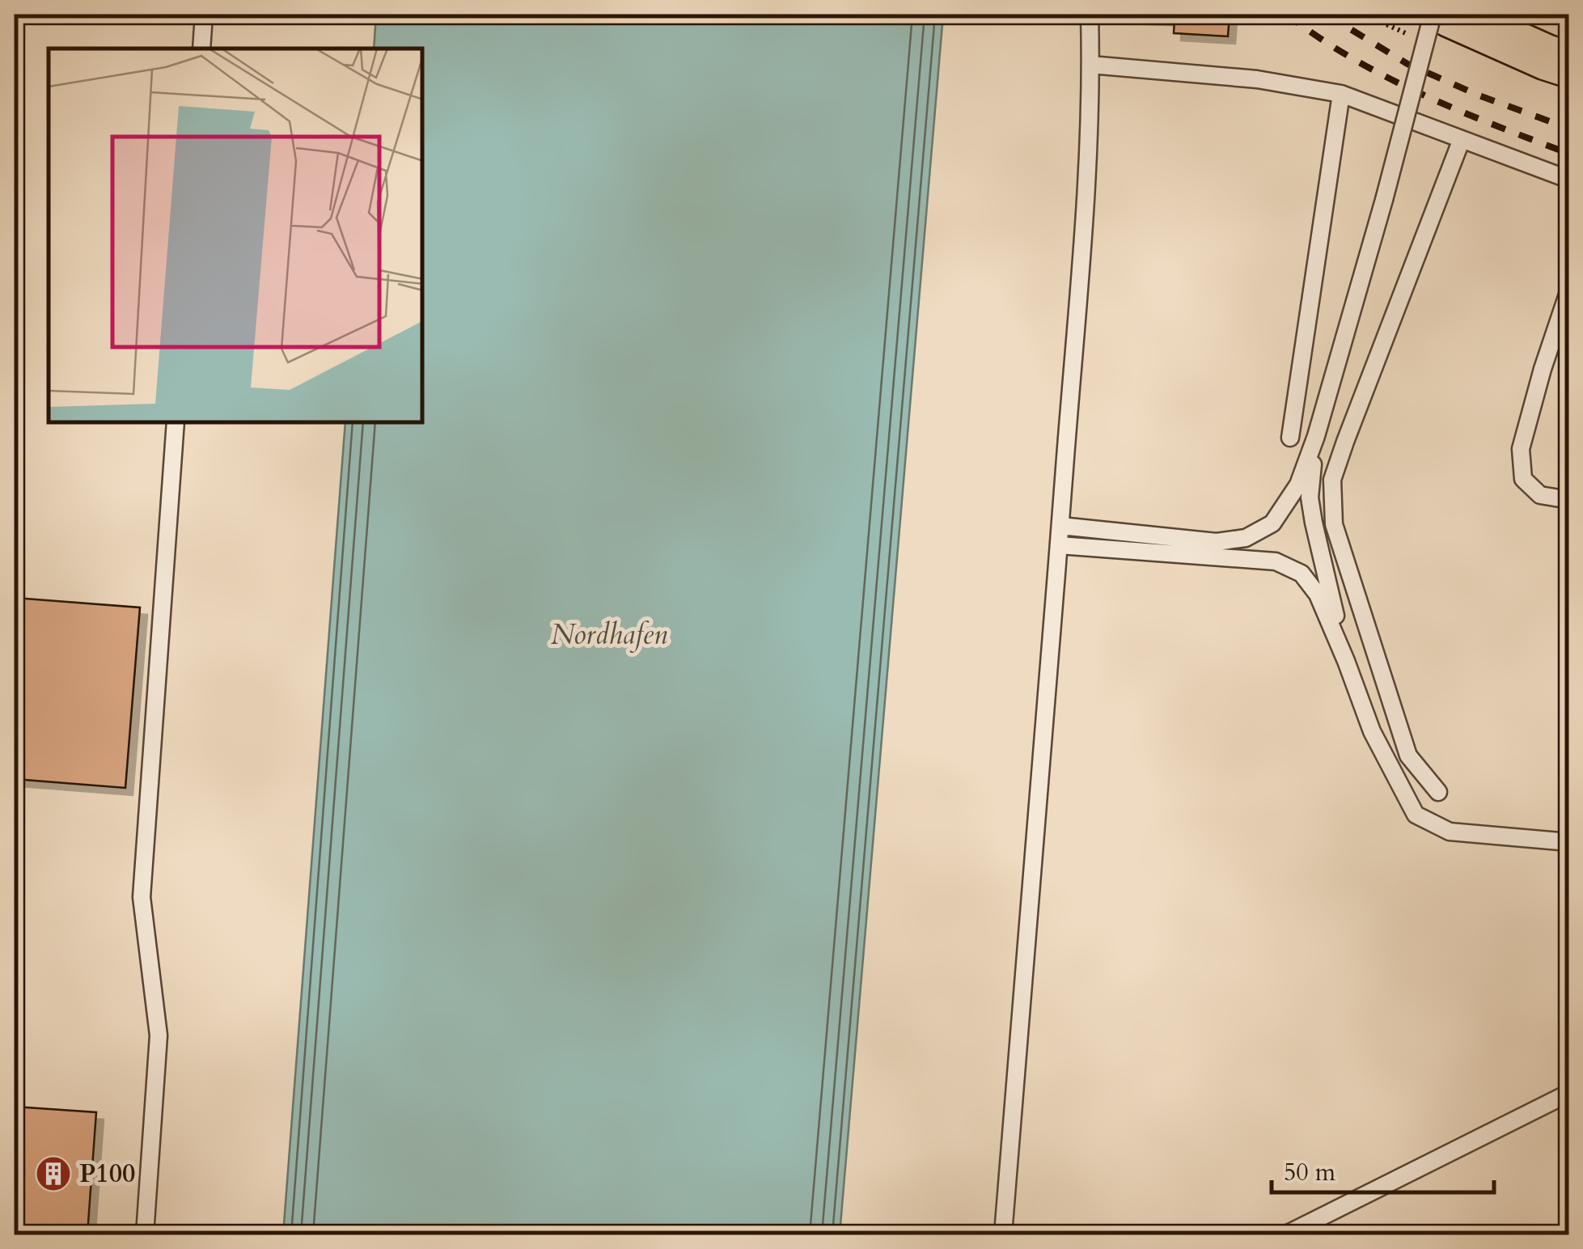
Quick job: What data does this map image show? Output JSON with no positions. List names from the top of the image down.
{
  "water": ["Nordhafen"],
  "places": {
    "building": ["P100"]
  },
  "scale_bar": "50 m"
}
